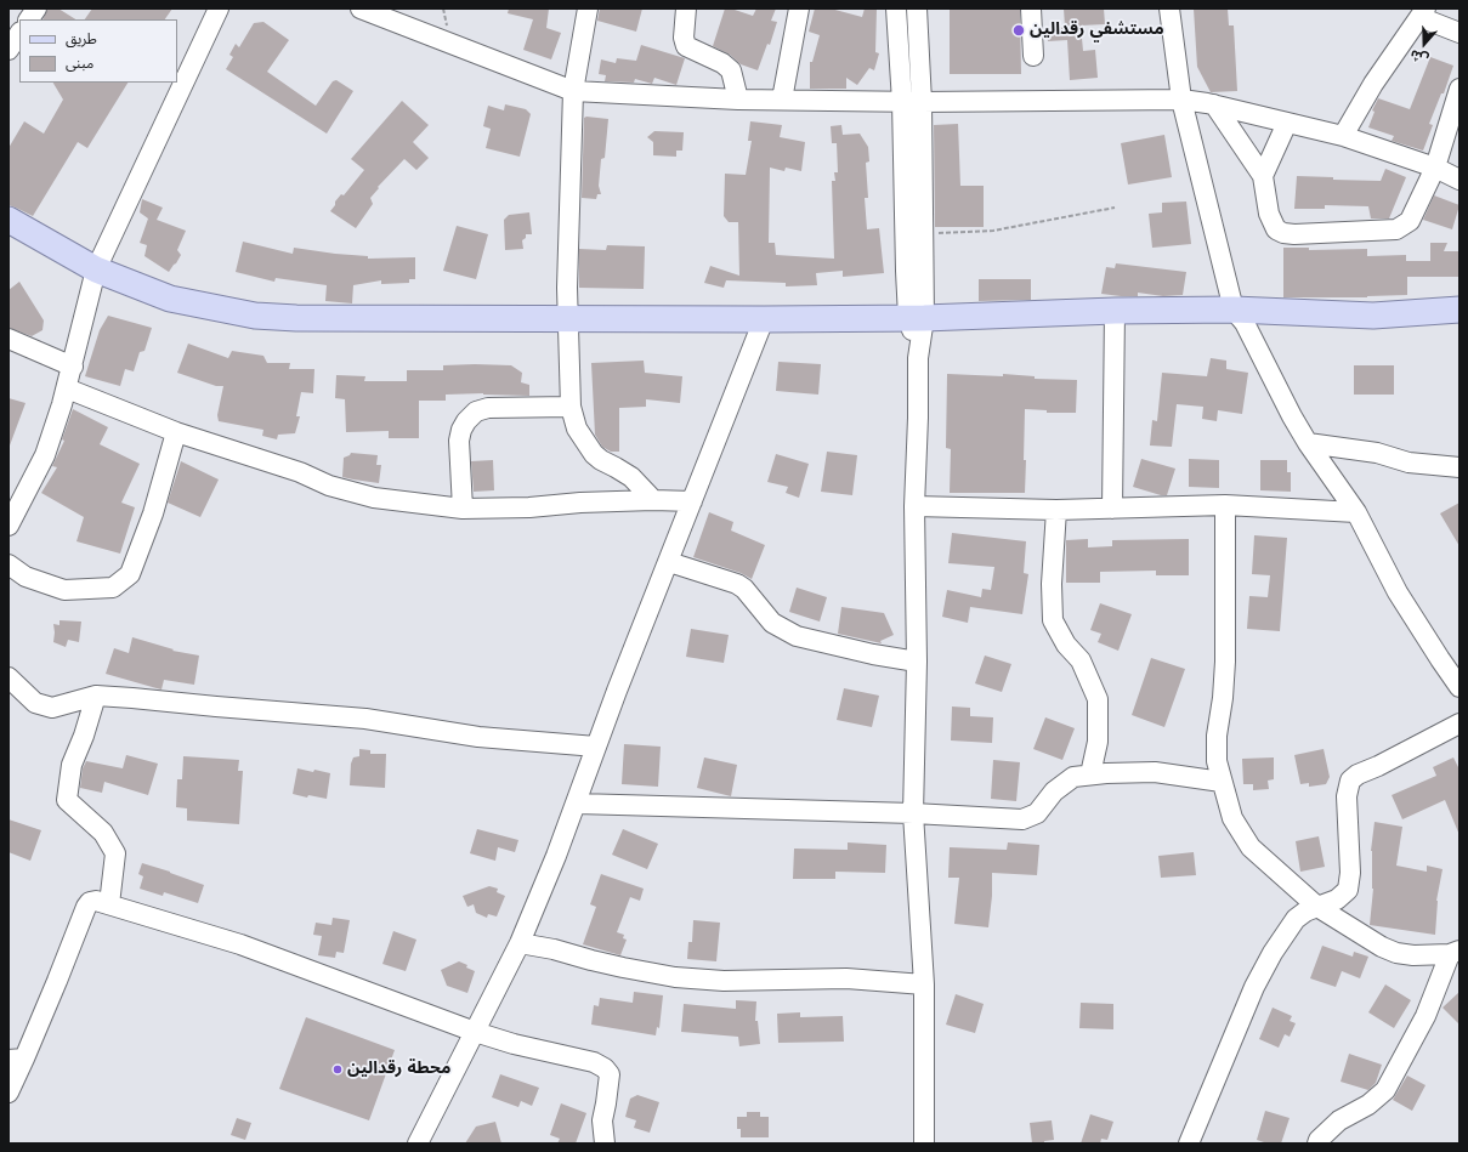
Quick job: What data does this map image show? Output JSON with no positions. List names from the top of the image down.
{
  "places": ["مستشفي رقدالين", "محطة رقدالين"],
  "legend": ["طريق", "مبنى"],
  "north": "bottom"
}
